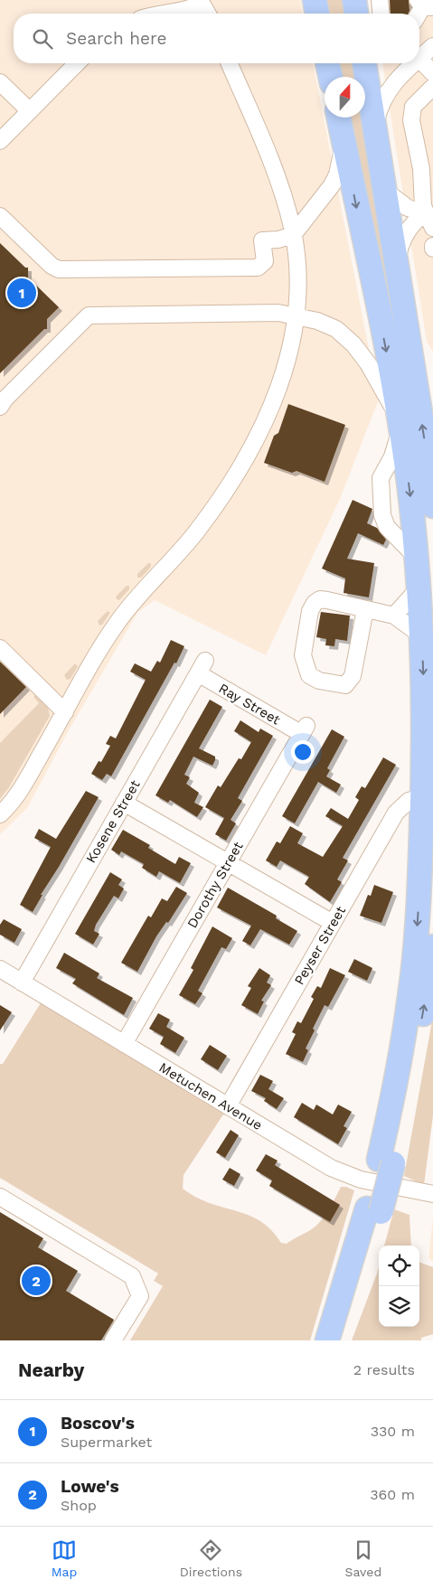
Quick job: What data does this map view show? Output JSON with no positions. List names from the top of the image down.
{
  "streets": {
    "street": [
      "Ray Street",
      "Kosene Street",
      "Dorothy Street",
      "Peyser Street",
      "Metuchen Avenue"
    ]
  },
  "crossings": [
    ["Ray Street", "Kosene Street"],
    ["Ray Street", "Dorothy Street"],
    ["Kosene Street", "Metuchen Avenue"],
    ["Dorothy Street", "Metuchen Avenue"],
    ["Peyser Street", "Metuchen Avenue"]
  ],
  "north": "top",
  "page": {
    "search": "Search here",
    "pins": ["1", "2"],
    "heading": ["Nearby", "2 results"],
    "list": [
      {
        "mark": "1",
        "name": "Boscov's",
        "note": "Supermarket",
        "value": "330 m"
      },
      {
        "mark": "2",
        "name": "Lowe's",
        "note": "Shop",
        "value": "360 m"
      }
    ],
    "nav": ["Map", "Directions", "Saved"]
  }
}
